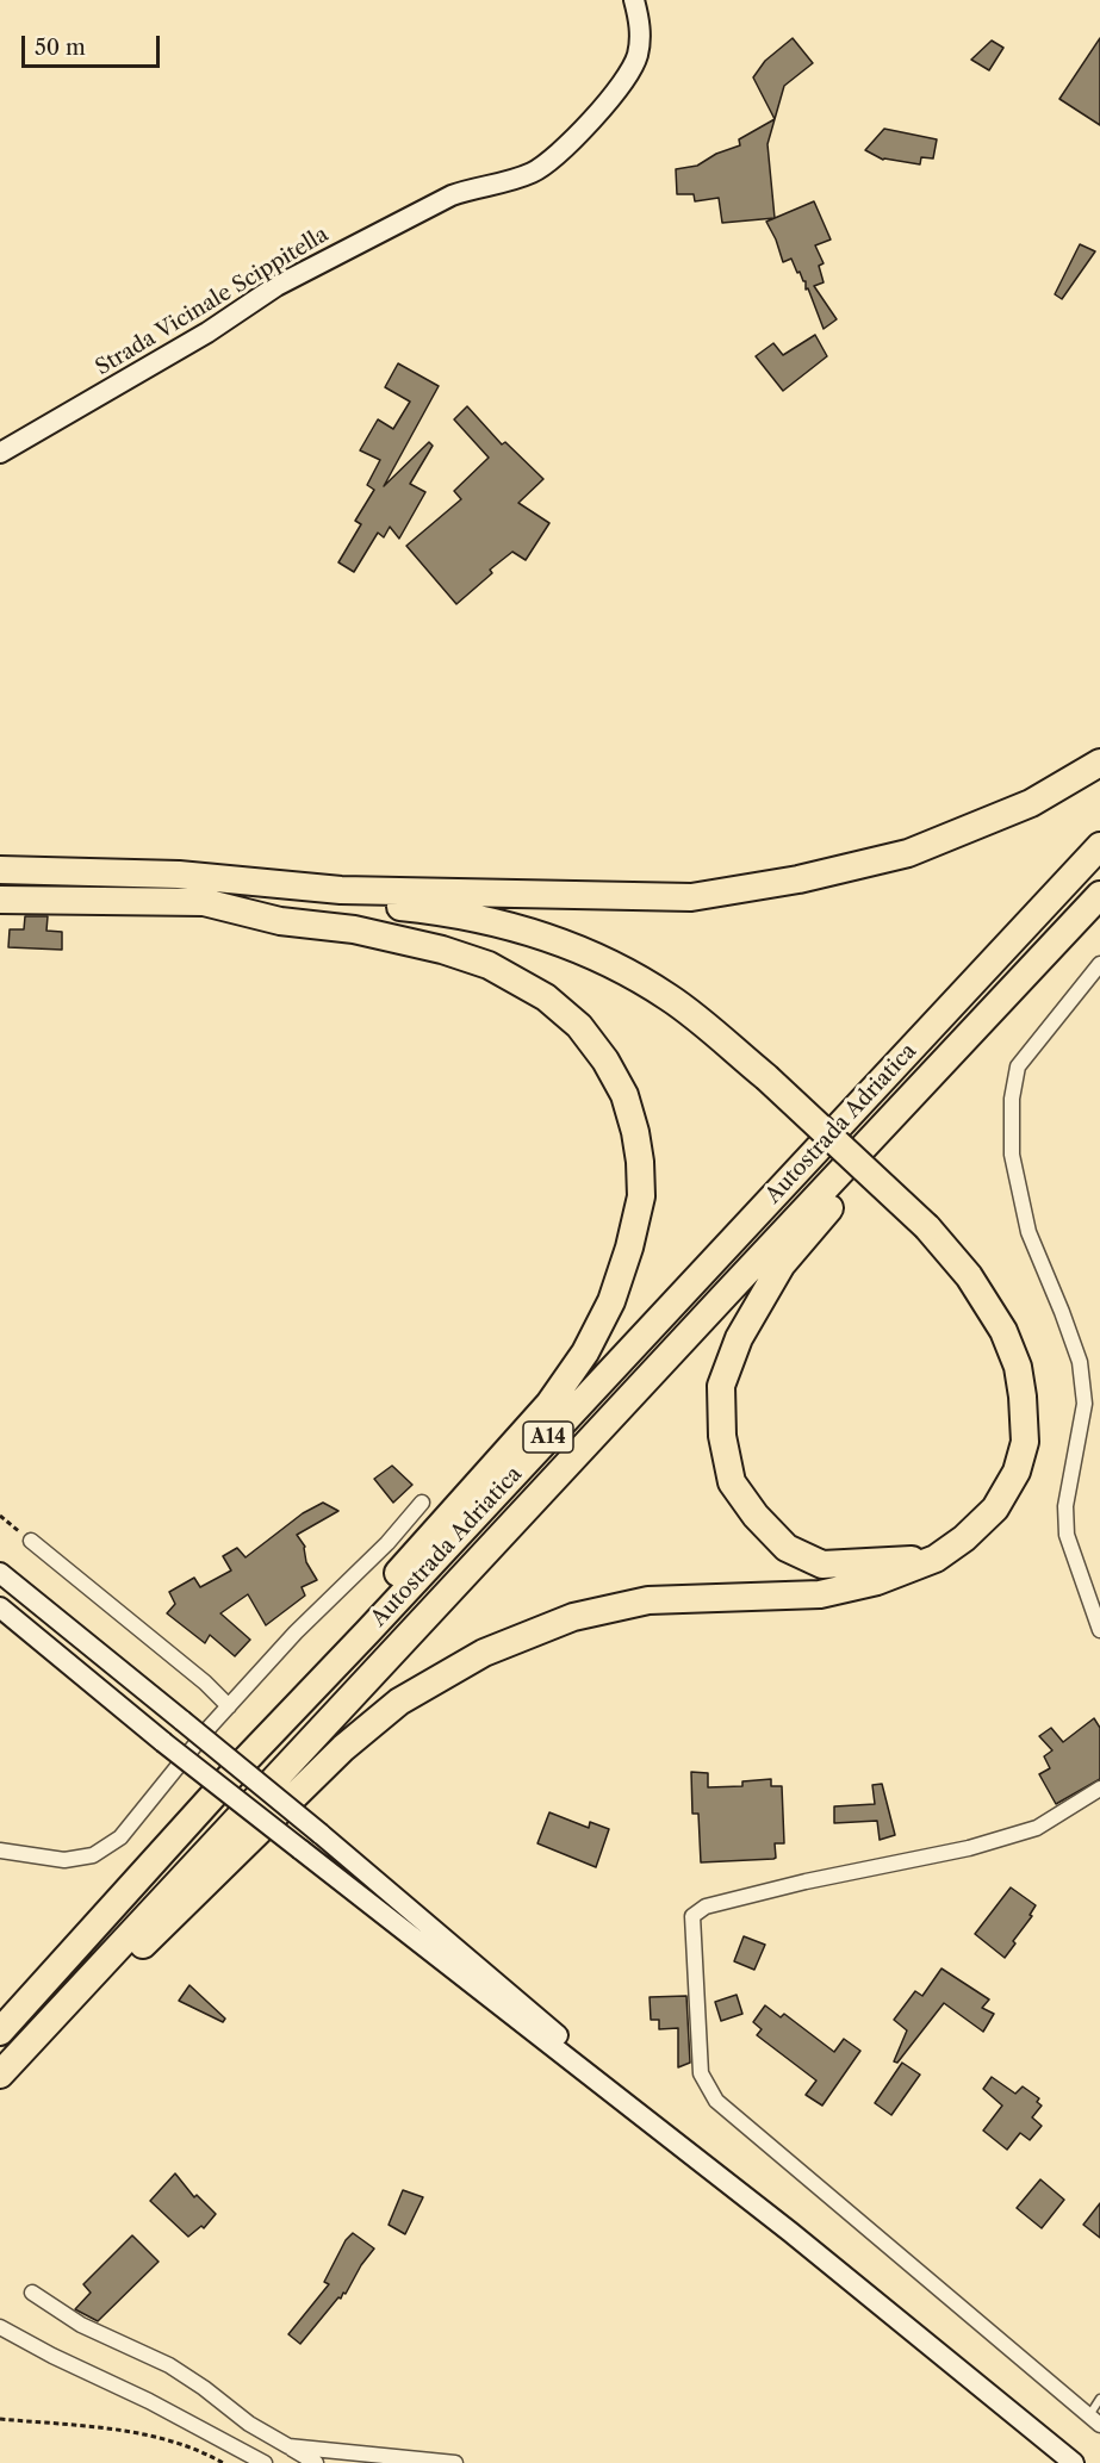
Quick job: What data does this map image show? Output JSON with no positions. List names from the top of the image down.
{
  "streets": {
    "highway": ["Autostrada Adriatica", "A14"],
    "main road": ["Strada Vicinale Scippitella"]
  },
  "scale_bar": "50 m"
}
